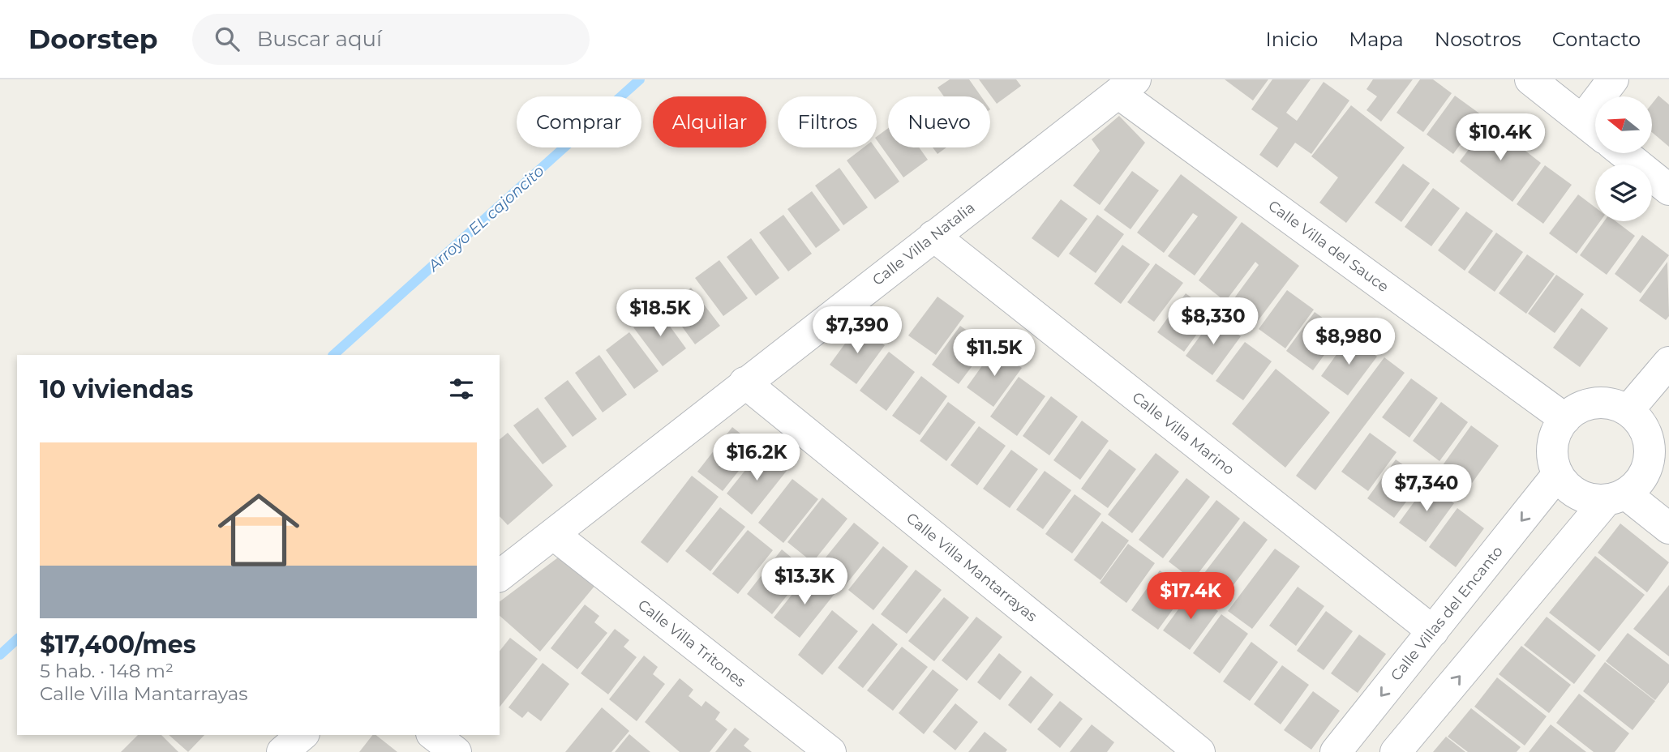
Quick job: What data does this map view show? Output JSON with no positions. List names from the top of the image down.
{
  "streets": {
    "street": [
      "Calle Villa Natalia",
      "Calle Villa del Sauce",
      "Calle Villa Marino",
      "Calle Villa Mantarrayas",
      "Calle Villas del Encanto",
      "Calle Villa Tritones"
    ]
  },
  "crossings": [
    ["Calle Villa Natalia", "Calle Villa del Sauce"],
    ["Calle Villa Natalia", "Calle Villa Marino"],
    ["Calle Villa Natalia", "Calle Villa Mantarrayas"],
    ["Calle Villa Natalia", "Calle Villa Tritones"],
    ["Calle Villa del Sauce", "Calle Villas del Encanto"],
    ["Calle Villa Marino", "Calle Villas del Encanto"]
  ],
  "water": ["Arroyo EL cajoncito"],
  "north": "left",
  "page": {
    "header": "Doorstep",
    "search": "Buscar aquí",
    "nav": [
      "Inicio",
      "Mapa",
      "Nosotros",
      "Contacto"
    ],
    "chip": [
      "Comprar",
      "Alquilar",
      "Filtros",
      "Nuevo"
    ],
    "price": [
      "$10.4K",
      "$18.5K",
      "$8,330",
      "$7,390",
      "$8,980",
      "$11.5K",
      "$16.2K",
      "$7,340",
      "$13.3K",
      "$17.4K"
    ],
    "heading": "10 viviendas",
    "list": [
      {
        "name": "$17,400/mes",
        "note": "5 hab. · 148 m² · Calle Villa Mantarrayas"
      }
    ]
  }
}
